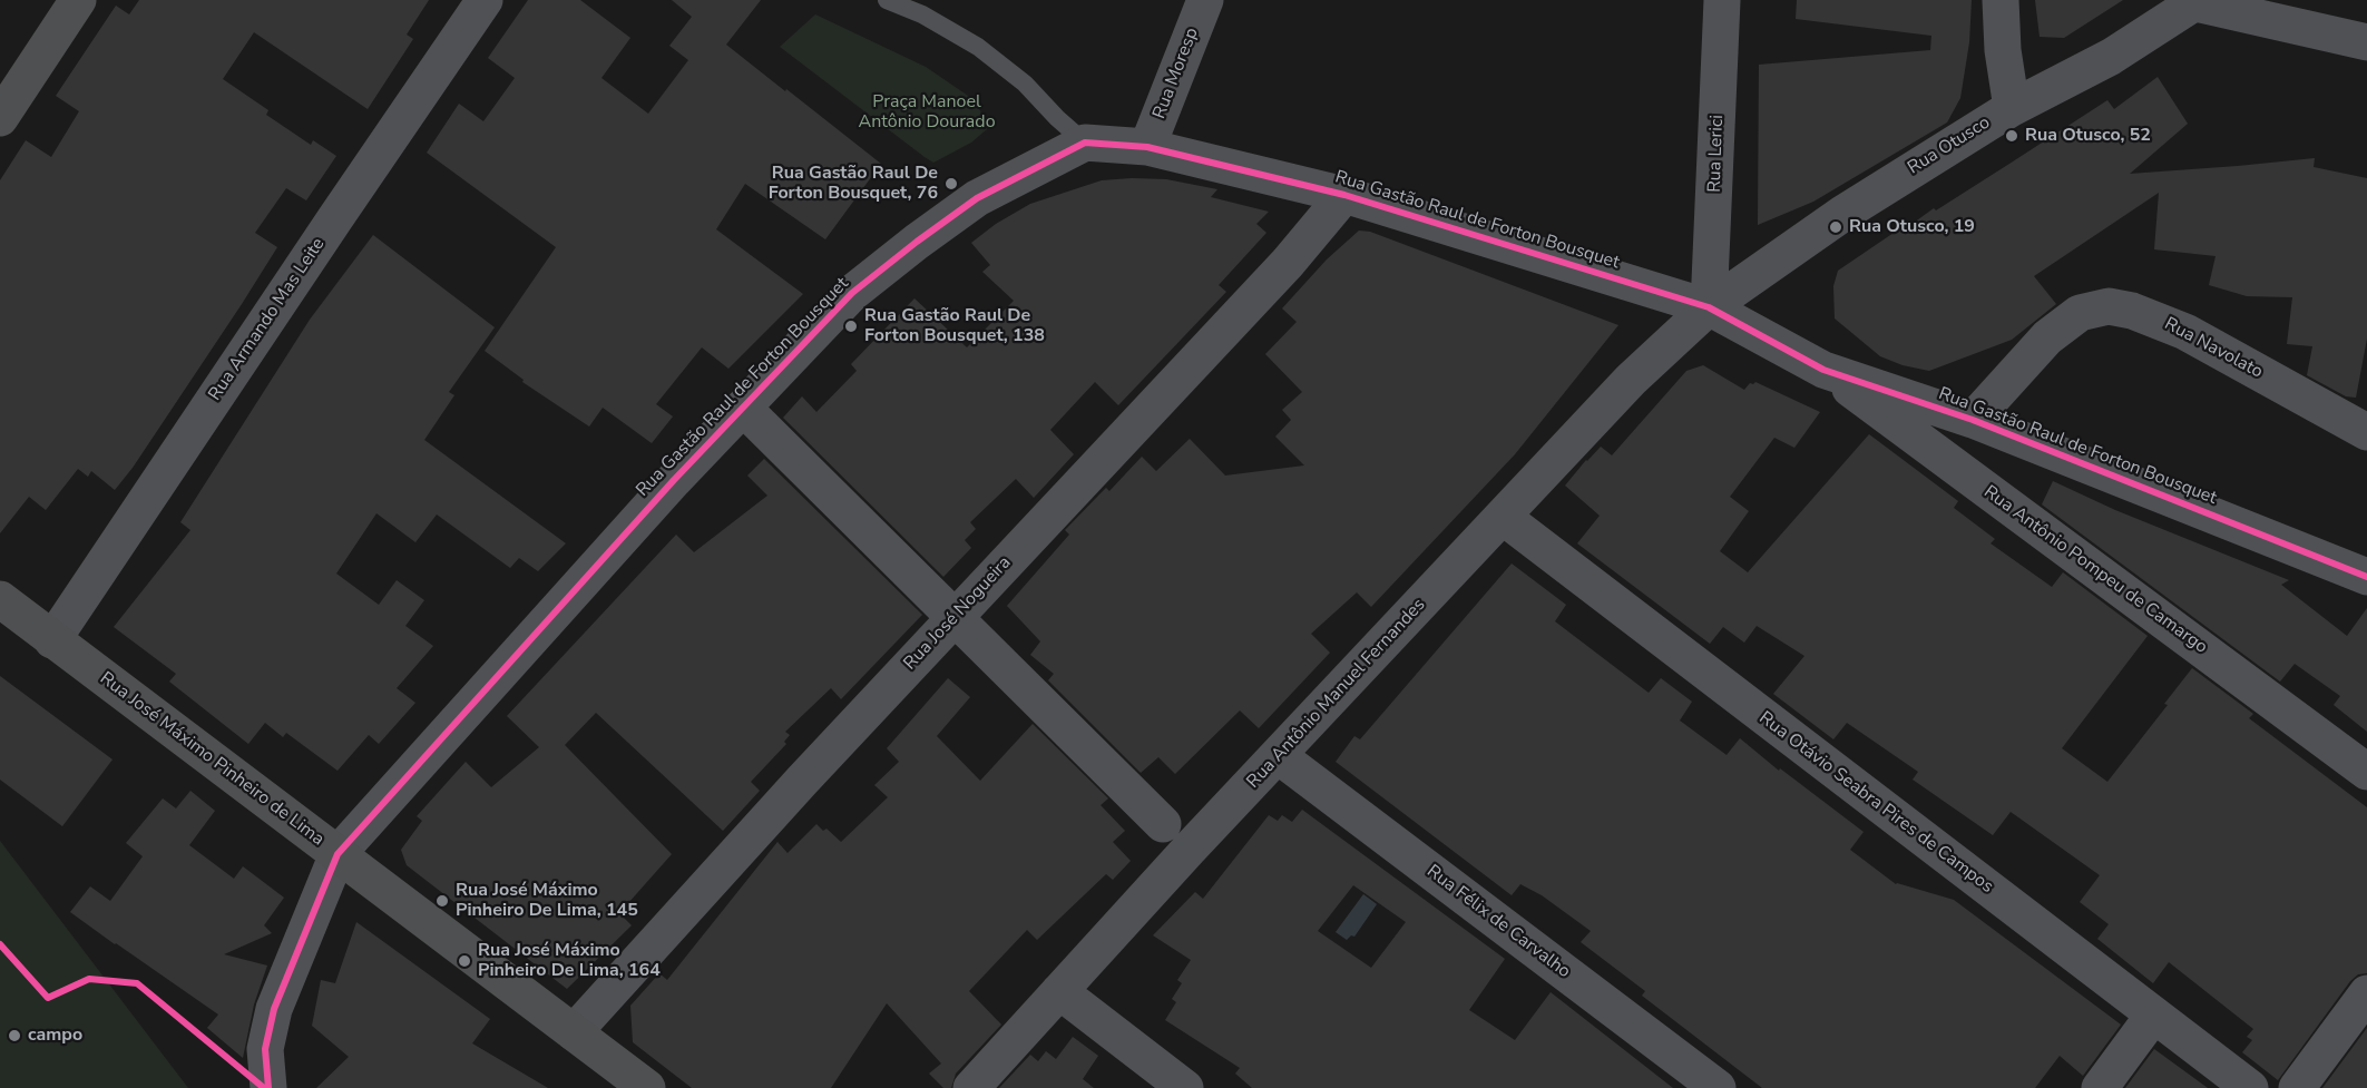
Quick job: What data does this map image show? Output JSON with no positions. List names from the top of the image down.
{
  "streets": {
    "main road": ["Rua José Máximo Pinheiro de Lima"],
    "street": [
      "Rua Moresp",
      "Rua Otusco",
      "Rua Lerici",
      "Rua Gastão Raul de Forton Bousquet",
      "Rua Armando Mas Leite",
      "Rua Navolato",
      "Rua Antônio Pompeu de Camargo",
      "Rua José Nogueira",
      "Rua Antônio Manuel Fernandes",
      "Rua Otávio Seabra Pires de Campos",
      "Rua Félix de Carvalho"
    ]
  },
  "crossings": [
    ["Rua Moresp", "Rua Gastão Raul de Forton Bousquet"],
    ["Rua Otusco", "Rua Lerici"],
    ["Rua Otusco", "Rua Gastão Raul de Forton Bousquet"],
    ["Rua Otusco", "Rua Antônio Manuel Fernandes"],
    ["Rua Lerici", "Rua Gastão Raul de Forton Bousquet"],
    ["Rua Lerici", "Rua Antônio Manuel Fernandes"],
    ["Rua Gastão Raul de Forton Bousquet", "Rua Navolato"],
    ["Rua Gastão Raul de Forton Bousquet", "Rua Antônio Pompeu de Camargo"],
    ["Rua Gastão Raul de Forton Bousquet", "Rua José Nogueira"],
    ["Rua Gastão Raul de Forton Bousquet", "Rua Antônio Manuel Fernandes"],
    ["Rua Gastão Raul de Forton Bousquet", "Rua José Máximo Pinheiro de Lima"],
    ["Rua Armando Mas Leite", "Rua José Máximo Pinheiro de Lima"],
    ["Rua José Nogueira", "Rua José Máximo Pinheiro de Lima"],
    ["Rua Antônio Manuel Fernandes", "Rua Otávio Seabra Pires de Campos"],
    ["Rua Antônio Manuel Fernandes", "Rua Félix de Carvalho"]
  ],
  "parks": ["Praça Manoel Antônio Dourado"],
  "places": [
    "Rua Otusco, 52",
    "Rua Gastão Raul De Forton Bousquet, 76",
    "Rua Otusco, 19",
    "Rua Gastão Raul De Forton Bousquet, 138",
    "Rua José Máximo Pinheiro De Lima, 145",
    "Rua José Máximo Pinheiro De Lima, 164",
    "campo"
  ]
}
